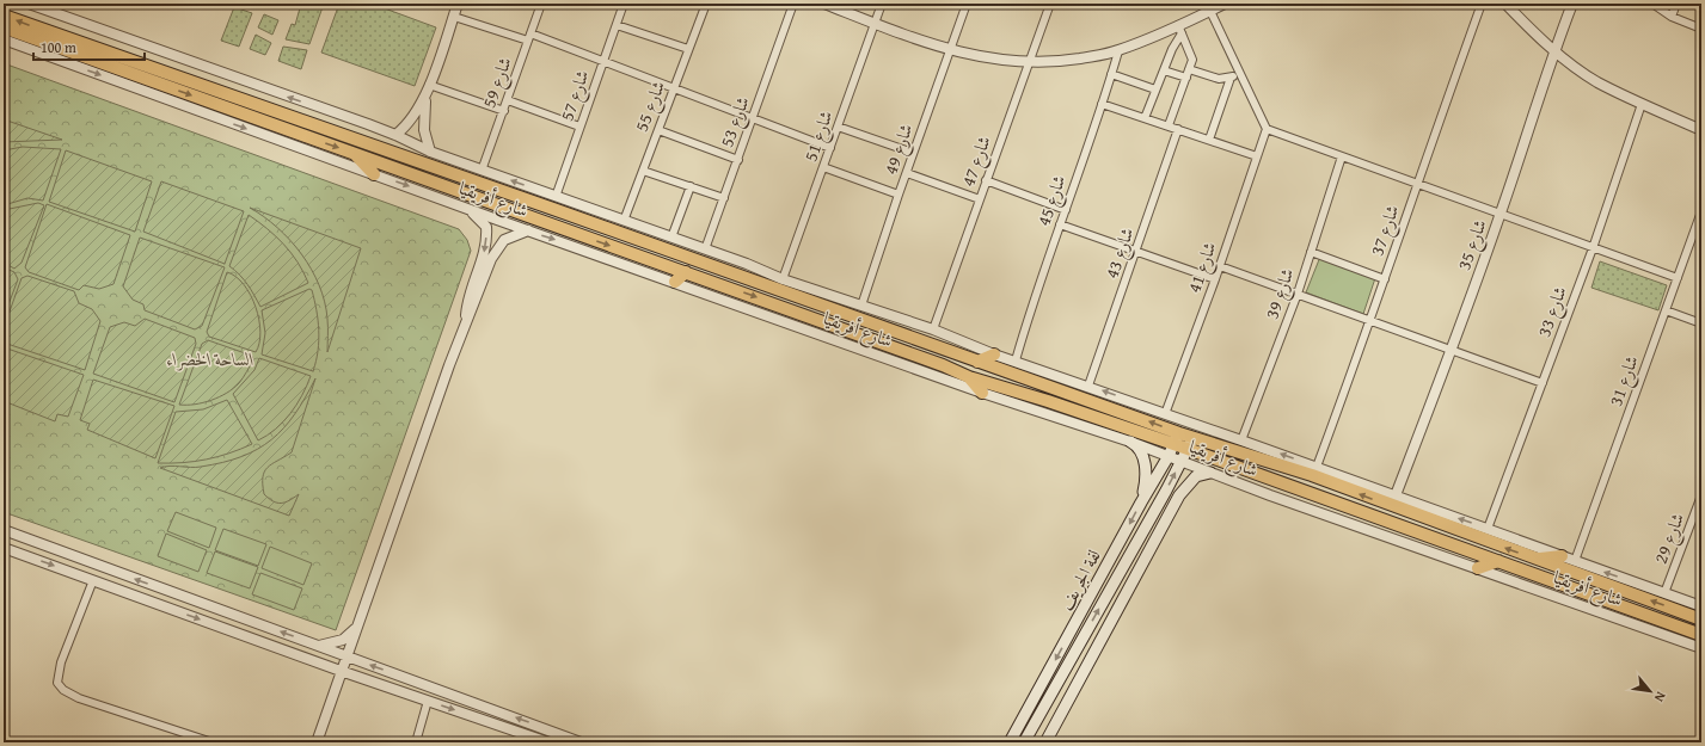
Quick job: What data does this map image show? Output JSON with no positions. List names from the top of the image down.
{
  "streets": {
    "highway": ["شارع أفريقيا"],
    "main road": ["لفة الجريف"],
    "street": [
      "شارع 59",
      "شارع 57",
      "شارع 55",
      "شارع 53",
      "شارع 51",
      "شارع 49",
      "شارع 47",
      "شارع 45",
      "شارع 37",
      "شارع 35",
      "شارع 43",
      "شارع 41",
      "شارع 39",
      "شارع 33",
      "شارع 31",
      "شارع 29"
    ]
  },
  "crossings": [
    ["شارع 59", "شارع أفريقيا"],
    ["شارع 57", "شارع أفريقيا"],
    ["شارع 55", "شارع أفريقيا"],
    ["شارع 53", "شارع أفريقيا"],
    ["شارع 51", "شارع أفريقيا"],
    ["شارع 49", "شارع أفريقيا"],
    ["شارع 47", "شارع أفريقيا"],
    ["شارع أفريقيا", "شارع 45"],
    ["شارع أفريقيا", "شارع 37"],
    ["شارع أفريقيا", "شارع 35"],
    ["شارع أفريقيا", "شارع 43"],
    ["شارع أفريقيا", "شارع 41"],
    ["شارع أفريقيا", "شارع 39"],
    ["شارع أفريقيا", "شارع 33"],
    ["شارع أفريقيا", "شارع 31"],
    ["شارع أفريقيا", "شارع 29"],
    ["شارع أفريقيا", "لفة الجريف"]
  ],
  "parks": ["الساحة الخضراء"],
  "scale_bar": "100 m",
  "north": "bottom right"
}
